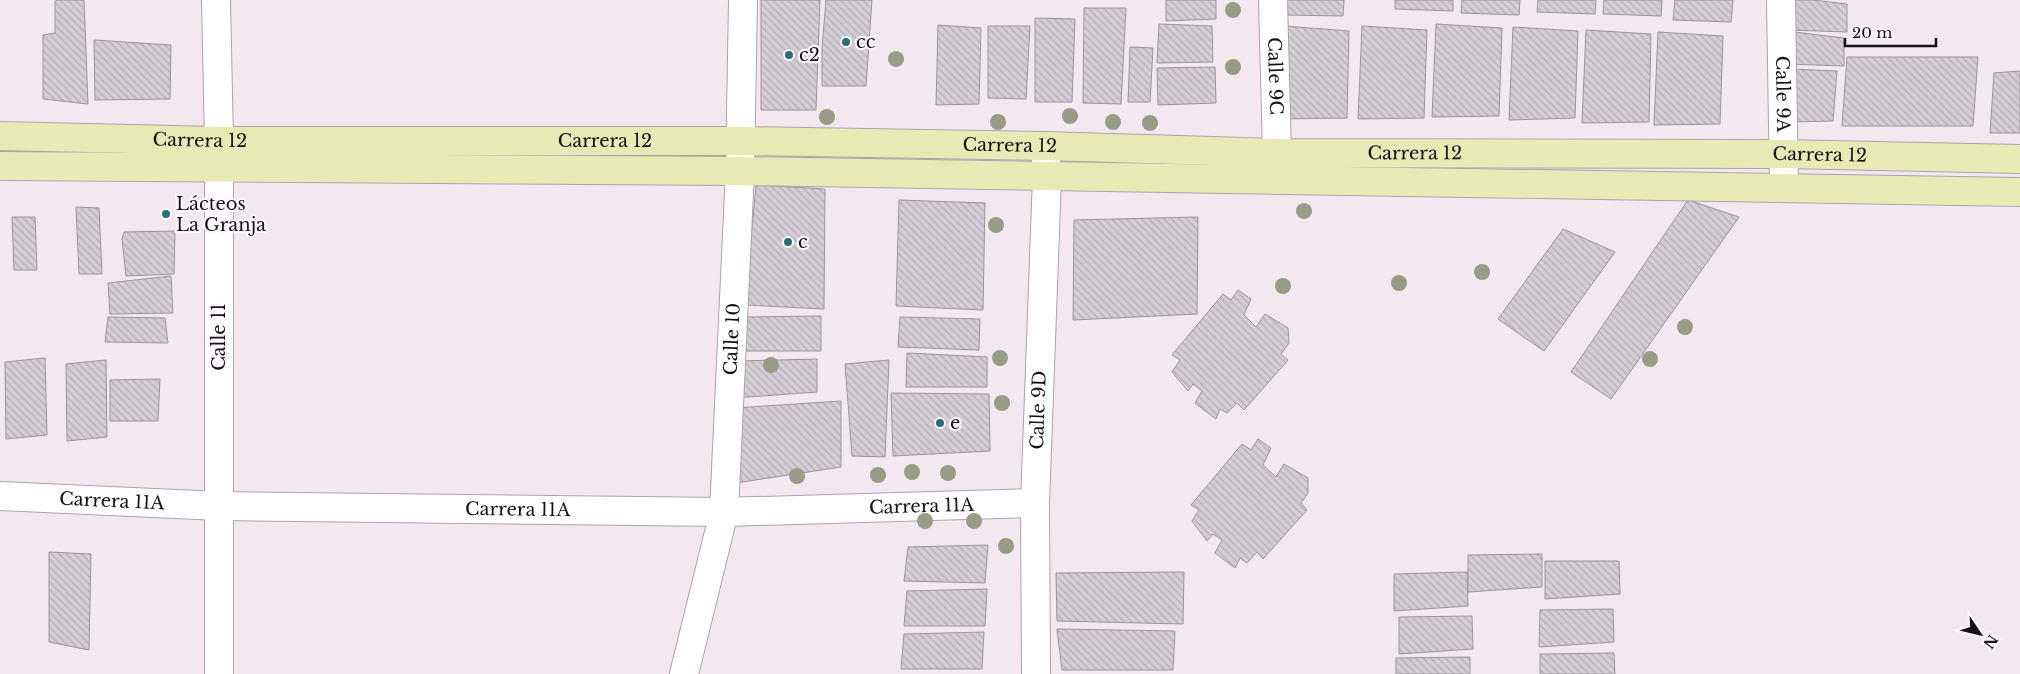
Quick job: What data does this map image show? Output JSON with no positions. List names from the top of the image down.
{
  "streets": {
    "street": [
      "Calle 9C",
      "Calle 9A",
      "Carrera 12",
      "Calle 11",
      "Calle 10",
      "Calle 9D",
      "Carrera 11A"
    ]
  },
  "crossings": [
    ["Calle 9C", "Carrera 12"],
    ["Calle 9A", "Carrera 12"],
    ["Carrera 12", "Calle 11"],
    ["Carrera 12", "Calle 10"],
    ["Carrera 12", "Calle 9D"],
    ["Calle 11", "Carrera 11A"],
    ["Calle 10", "Carrera 11A"],
    ["Calle 9D", "Carrera 11A"]
  ],
  "places": [
    "cc",
    "c2",
    "Lácteos La Granja",
    "c",
    "e"
  ],
  "scale_bar": "20 m",
  "north": "bottom right"
}
